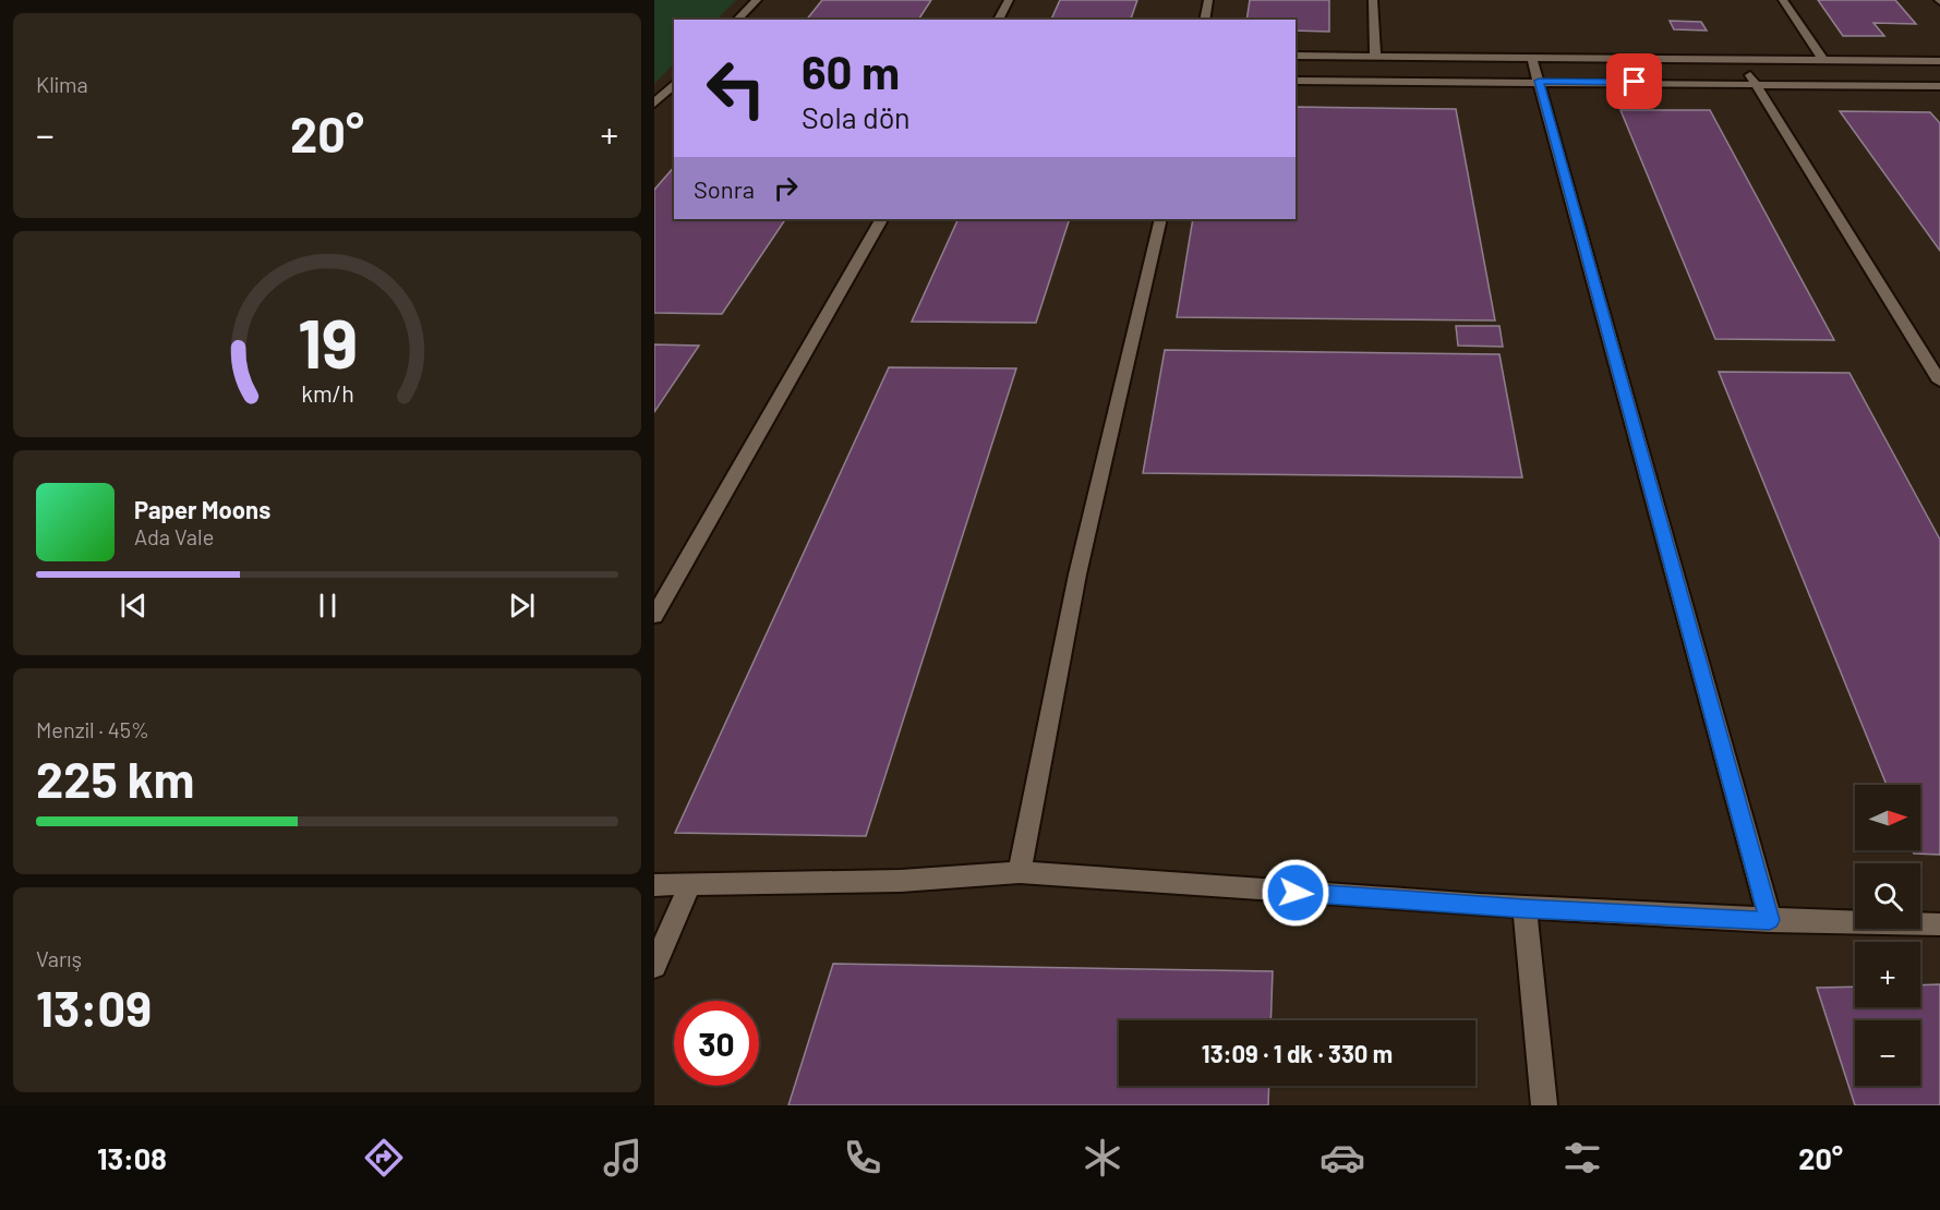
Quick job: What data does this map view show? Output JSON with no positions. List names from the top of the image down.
{
  "north": "right",
  "page": {
    "tile": [
      "Klima",
      ["Menzil · 45%", "225 km"],
      ["Varış", "13:09"]
    ],
    "turn": ["60 m", "Sola dön"],
    "heat": ["−", "20°", "+"],
    "then": "Sonra",
    "song": ["Paper Moons", "Ada Vale"],
    "map_buttons": ["+", "−"],
    "limit": "30",
    "trip": "13:09 · 1 dk · 330 m",
    "tabs": ["13:08", "20°"],
    "gauge": ["19", "km/h"]
  }
}
